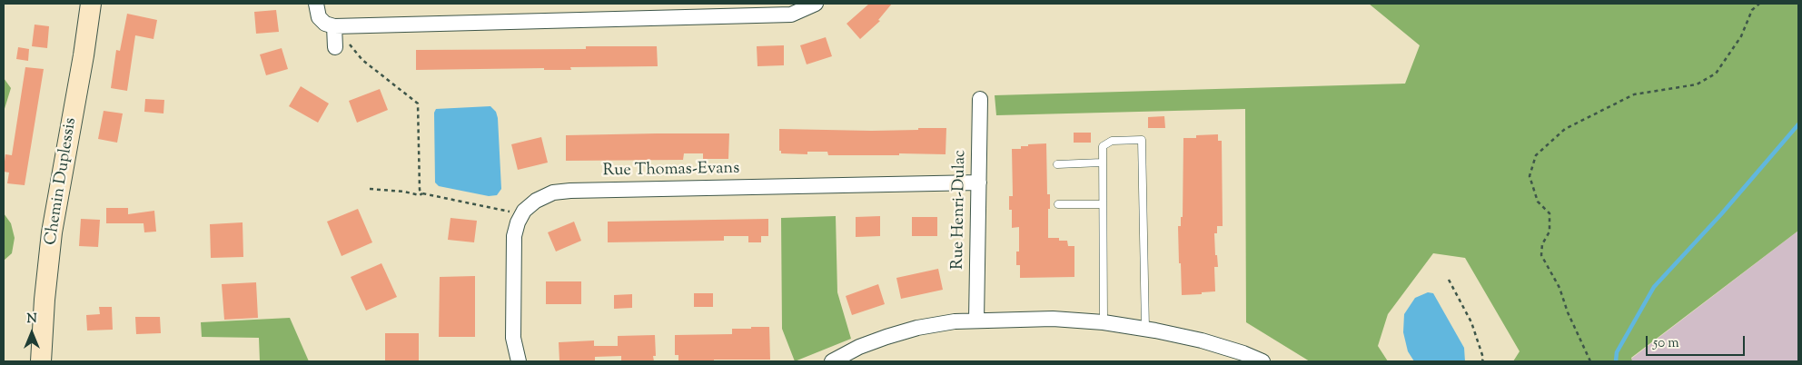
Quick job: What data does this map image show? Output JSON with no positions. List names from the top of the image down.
{
  "streets": {
    "street": ["Rue Thomas-Evans", "Chemin Duplessis", "Rue Henri-Dulac"]
  },
  "crossings": [
    ["Rue Thomas-Evans", "Rue Henri-Dulac"]
  ],
  "scale_bar": "50 m",
  "north": "top"
}
